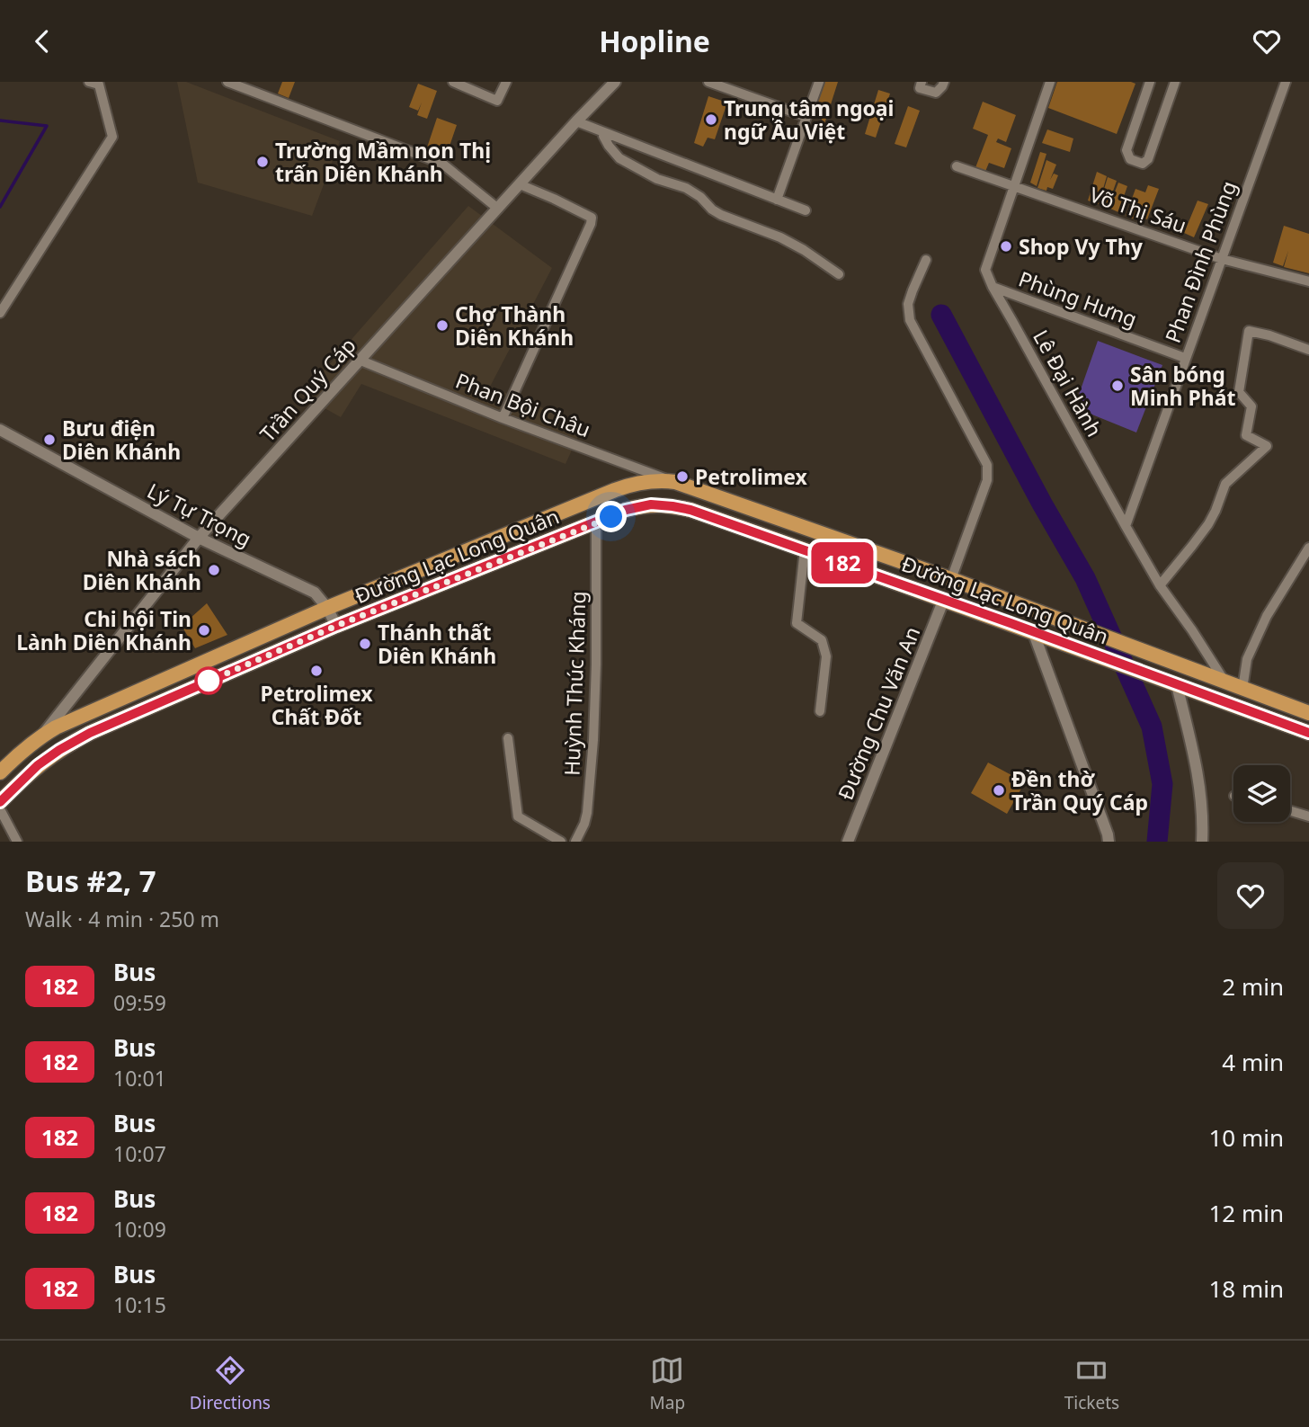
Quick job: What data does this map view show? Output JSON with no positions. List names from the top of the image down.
{
  "streets": {
    "main road": ["Đường Lạc Long Quân"],
    "street": [
      "Võ Thị Sáu",
      "Phan Đình Phùng",
      "Phùng Hưng",
      "Lê Đại Hành",
      "Trần Quý Cáp",
      "Phan Bội Châu",
      "Lý Tự Trọng",
      "Huỳnh Thúc Kháng",
      "Đường Chu Văn An"
    ]
  },
  "crossings": [
    ["Võ Thị Sáu", "Phan Đình Phùng"],
    ["Võ Thị Sáu", "Lê Đại Hành"],
    ["Phan Đình Phùng", "Phùng Hưng"],
    ["Phan Đình Phùng", "Lê Đại Hành"],
    ["Phùng Hưng", "Lê Đại Hành"],
    ["Lê Đại Hành", "Đường Lạc Long Quân"],
    ["Trần Quý Cáp", "Phan Bội Châu"],
    ["Trần Quý Cáp", "Lý Tự Trọng"],
    ["Trần Quý Cáp", "Đường Lạc Long Quân"],
    ["Phan Bội Châu", "Đường Lạc Long Quân"],
    ["Lý Tự Trọng", "Đường Lạc Long Quân"],
    ["Đường Lạc Long Quân", "Huỳnh Thúc Kháng"],
    ["Đường Lạc Long Quân", "Đường Chu Văn An"]
  ],
  "places": [
    "Trung tâm ngoại ngữ Âu Việt",
    "Trường Mầm non Thị trấn Diên Khánh",
    "Shop Vy Thy",
    "Chợ Thành Diên Khánh",
    "Sân bóng Minh Phát",
    "Bưu điện Diên Khánh",
    "Petrolimex",
    "Nhà sách Diên Khánh",
    "Chi hội Tin Lành Diên Khánh",
    "Thánh thất Diên Khánh",
    "Petrolimex Chất Đốt",
    "Đền thờ Trần Quý Cáp"
  ],
  "lines": ["bus line 182"],
  "page": {
    "header": "Hopline",
    "on_map": "182",
    "heading": ["Bus #2, 7", "Walk · 4 min · 250 m"],
    "list": [
      {
        "mark": "182",
        "name": "Bus",
        "note": "09:59",
        "value": "2 min"
      },
      {
        "mark": "182",
        "name": "Bus",
        "note": "10:01",
        "value": "4 min"
      },
      {
        "mark": "182",
        "name": "Bus",
        "note": "10:07",
        "value": "10 min"
      },
      {
        "mark": "182",
        "name": "Bus",
        "note": "10:09",
        "value": "12 min"
      },
      {
        "mark": "182",
        "name": "Bus",
        "note": "10:15",
        "value": "18 min"
      }
    ],
    "tabs": ["Directions", "Map", "Tickets"]
  }
}
